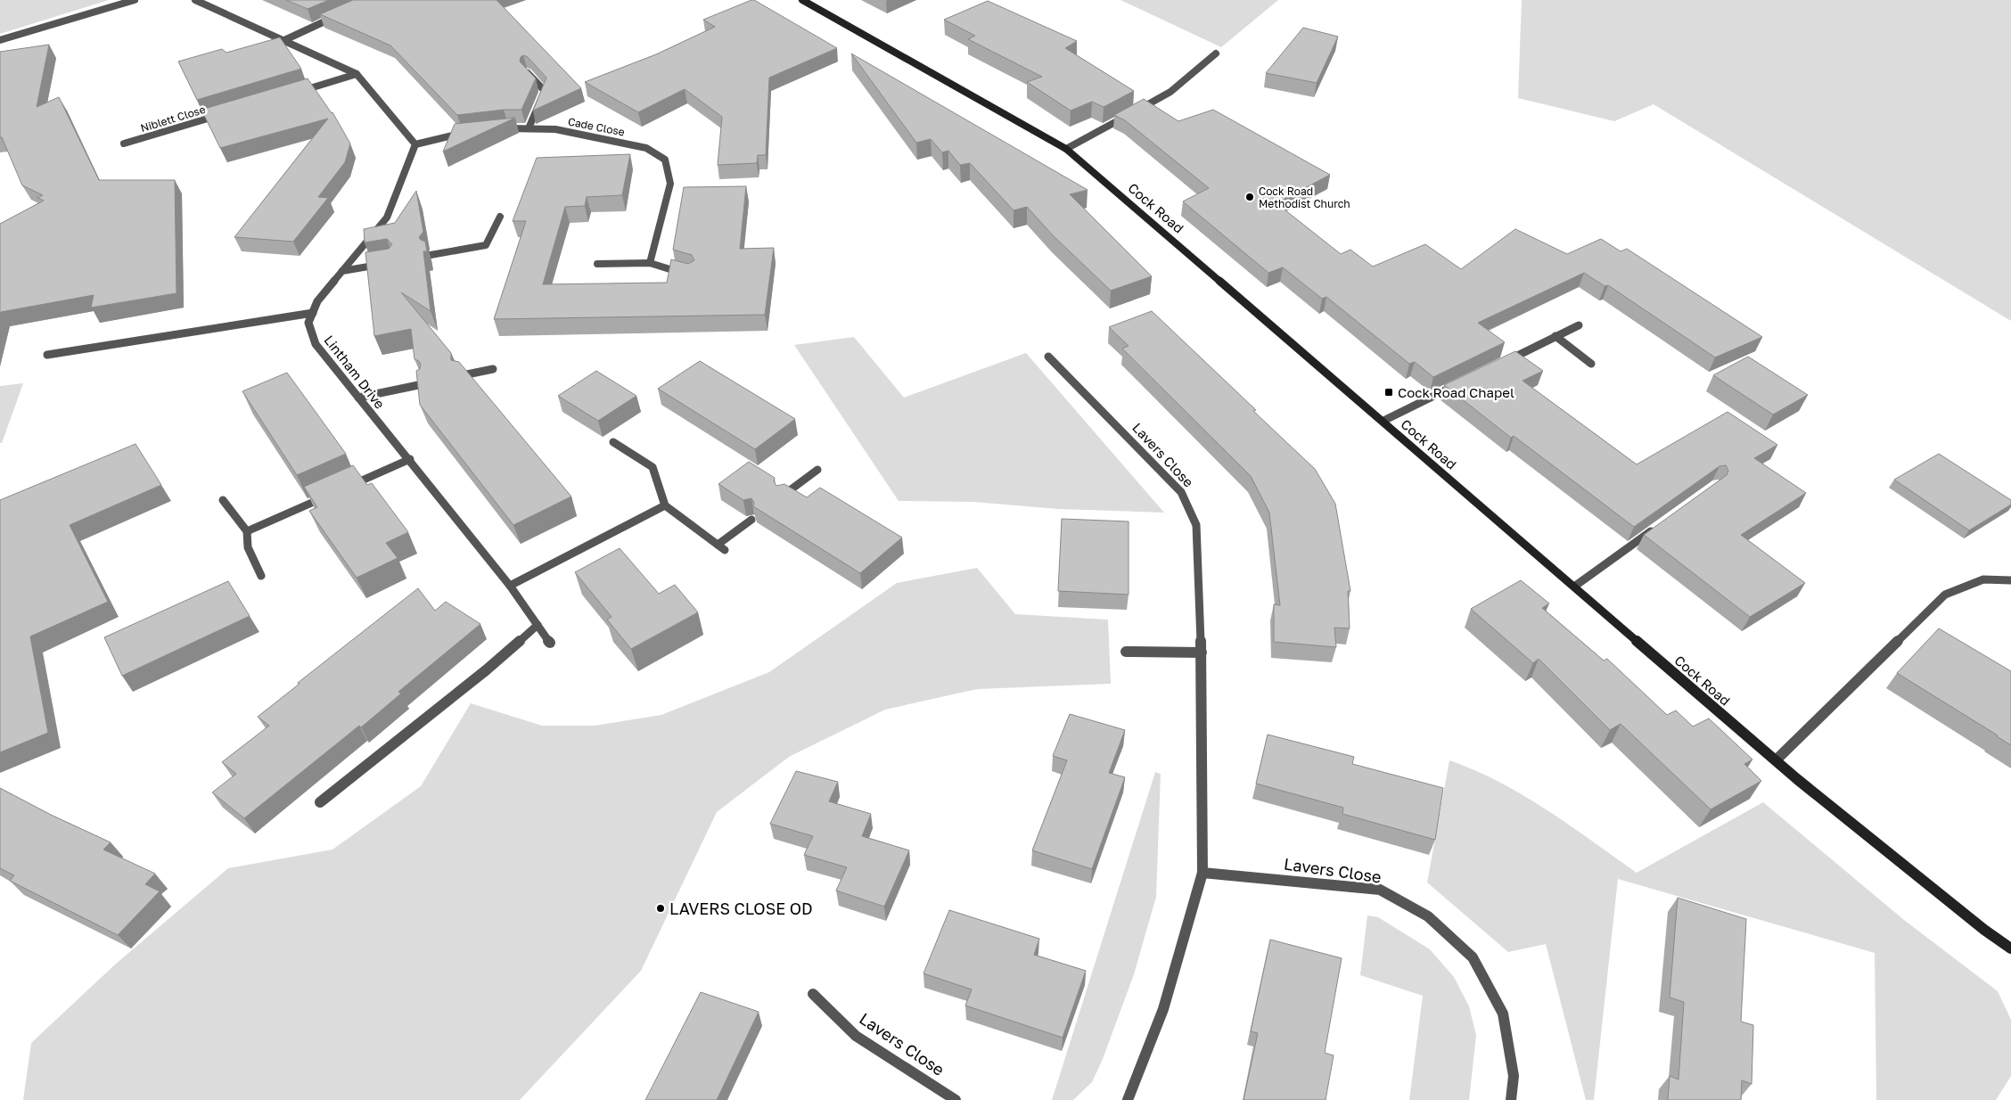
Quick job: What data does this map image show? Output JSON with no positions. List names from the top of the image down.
{
  "streets": {
    "street": [
      "Niblett Close",
      "Cade Close",
      "Cock Road",
      "Lintham Drive",
      "Lavers Close"
    ]
  },
  "places": {
    "other": ["Cock Road Methodist Church", "LAVERS CLOSE OD"],
    "transit": ["Cock Road Chapel"]
  }
}
